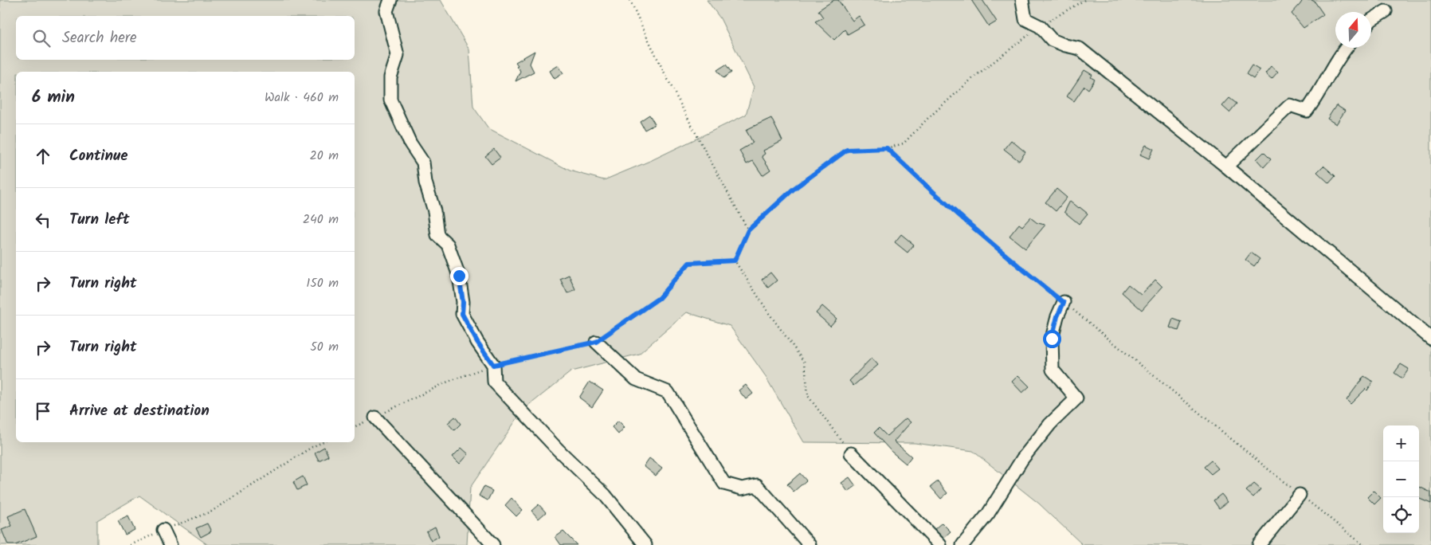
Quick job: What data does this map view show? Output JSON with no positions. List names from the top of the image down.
{
  "north": "top",
  "page": {
    "search": "Search here",
    "heading": ["6 min", "Walk · 460 m"],
    "list": [
      ["Continue", "20 m"],
      ["Turn left", "240 m"],
      ["Turn right", "150 m"],
      ["Turn right", "50 m"],
      "Arrive at destination"
    ],
    "map_buttons": ["+", "−"]
  }
}
